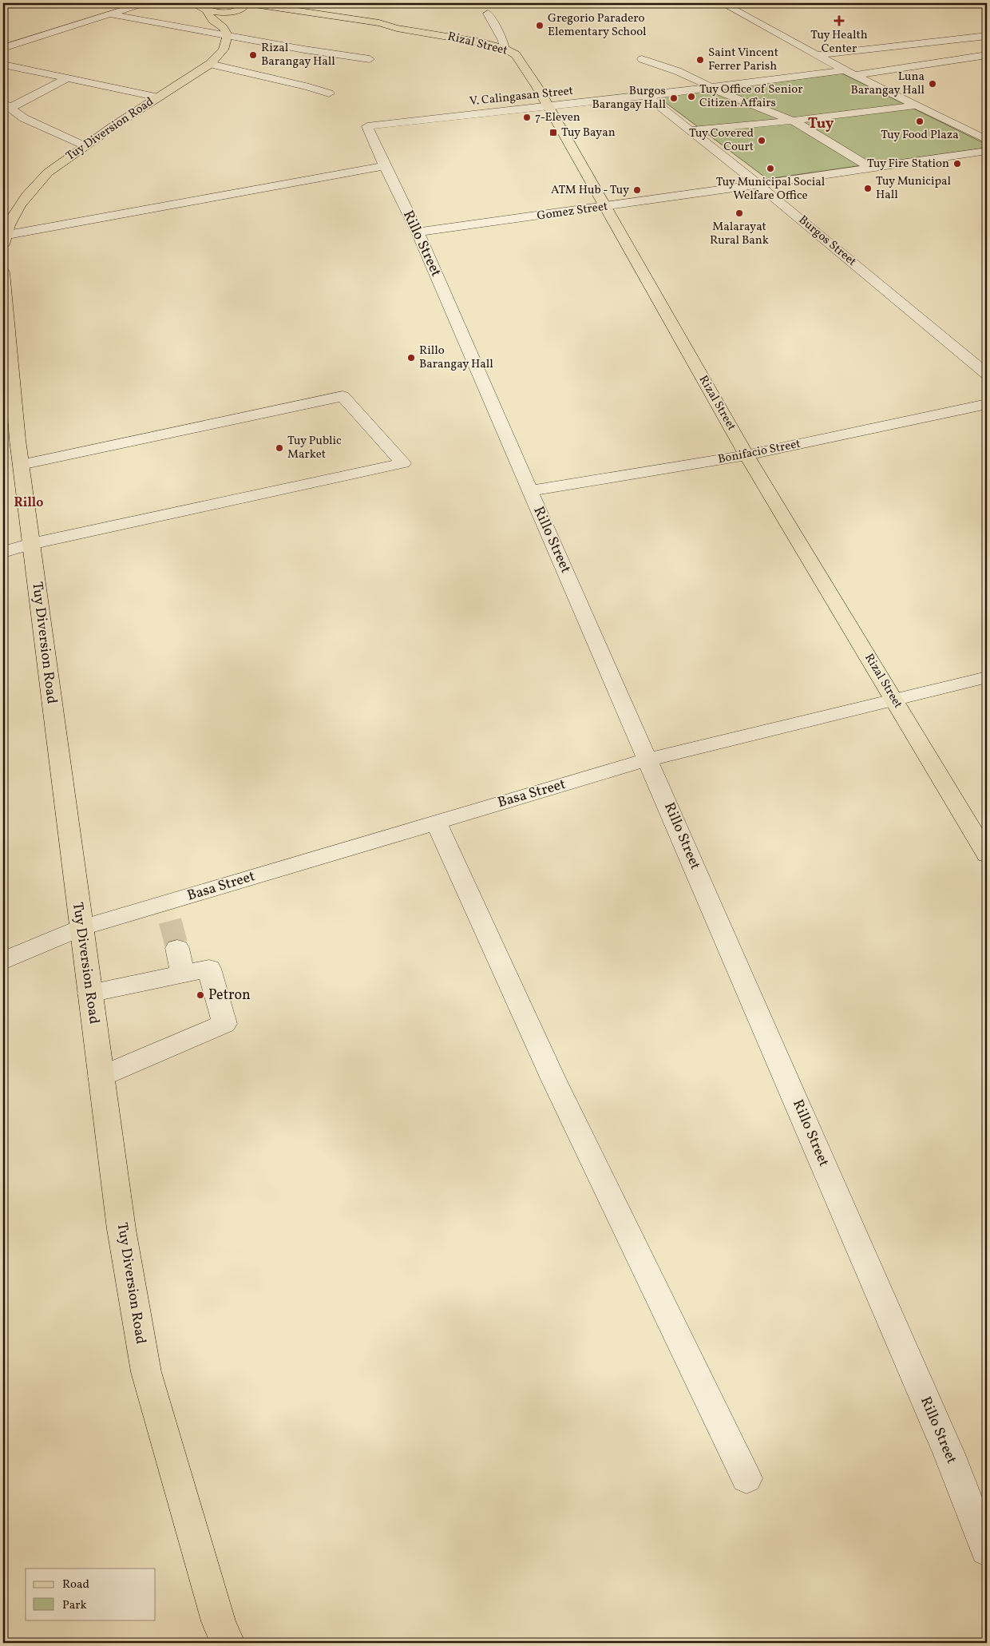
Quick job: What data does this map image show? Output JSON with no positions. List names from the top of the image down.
{
  "streets": {
    "main road": ["Rizal Street", "Tuy Diversion Road"],
    "street": [
      "V. Calingasan Street",
      "Gomez Street",
      "Burgos Street",
      "Rillo Street",
      "Bonifacio Street",
      "Basa Street"
    ]
  },
  "crossings": [
    ["Rizal Street", "V. Calingasan Street"],
    ["Rizal Street", "Tuy Diversion Road"],
    ["Rizal Street", "Gomez Street"],
    ["Rizal Street", "Bonifacio Street"],
    ["Rizal Street", "Basa Street"],
    ["V. Calingasan Street", "Burgos Street"],
    ["V. Calingasan Street", "Rillo Street"],
    ["Tuy Diversion Road", "Basa Street"],
    ["Gomez Street", "Burgos Street"],
    ["Gomez Street", "Rillo Street"],
    ["Rillo Street", "Bonifacio Street"],
    ["Rillo Street", "Basa Street"]
  ],
  "districts": ["Tuy", "Rillo"],
  "places": {
    "health": ["Tuy Health Center"],
    "other": [
      "Gregorio Paradero Elementary School",
      "Rizal Barangay Hall",
      "Saint Vincent Ferrer Parish",
      "Luna Barangay Hall",
      "Tuy Office of Senior Citizen Affairs",
      "Burgos Barangay Hall",
      "7-Eleven",
      "Tuy Food Plaza",
      "Tuy Covered Court",
      "Tuy Fire Station",
      "Tuy Municipal Social Welfare Office",
      "Tuy Municipal Hall",
      "ATM Hub - Tuy",
      "Malarayat Rural Bank",
      "Rillo Barangay Hall",
      "Tuy Public Market",
      "Petron"
    ],
    "transit": ["Tuy Bayan"]
  },
  "legend": ["Road", "Park"]
}
